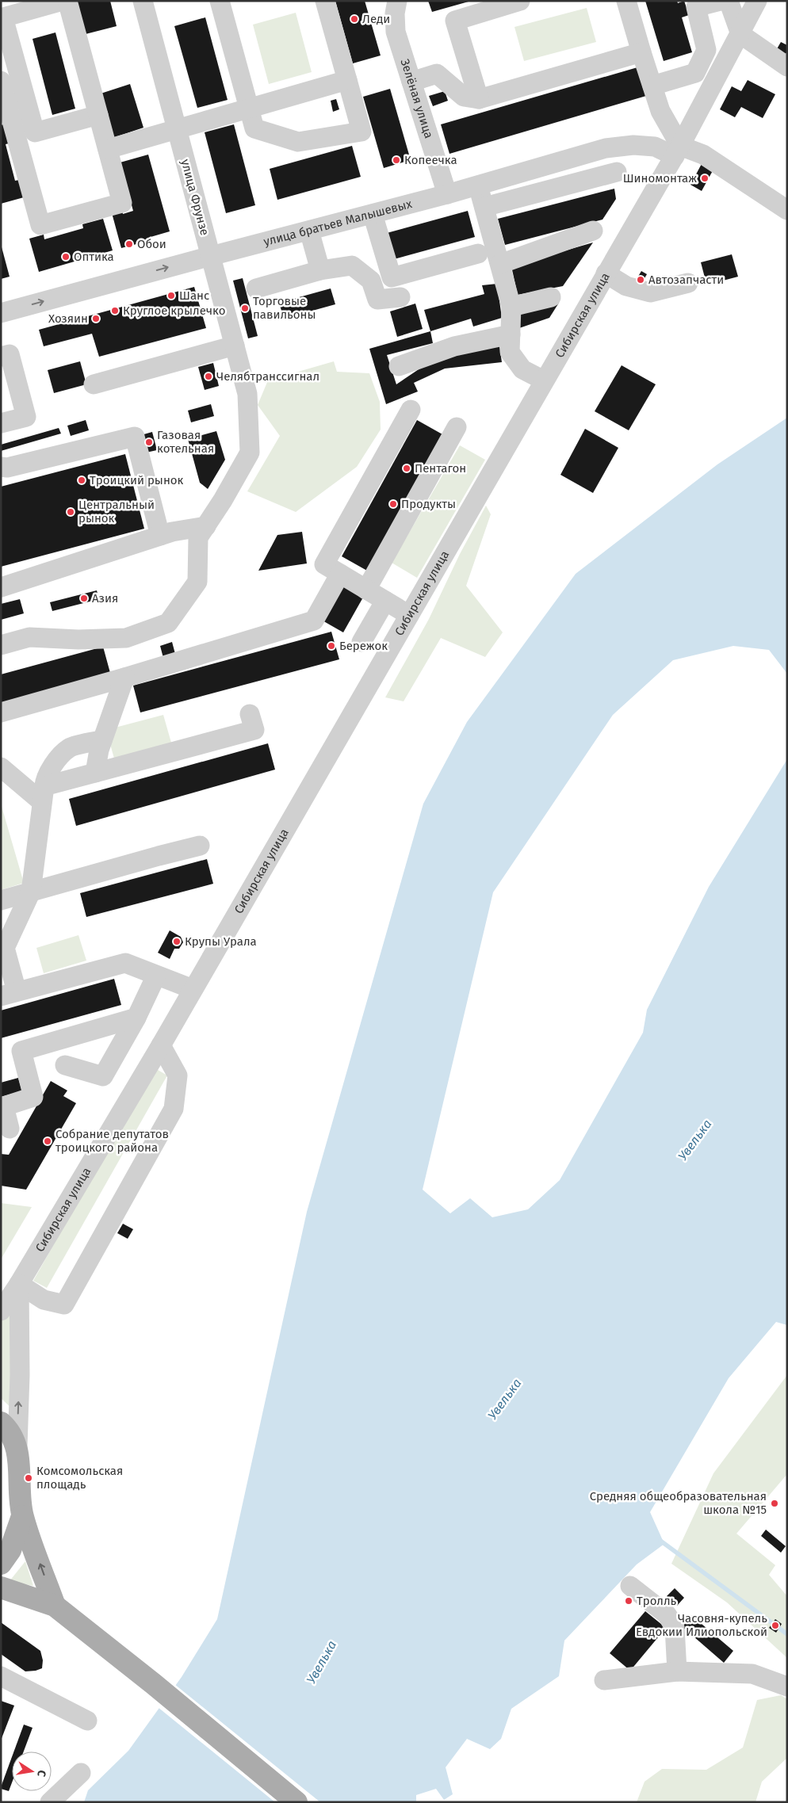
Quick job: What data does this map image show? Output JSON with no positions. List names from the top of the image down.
{
  "streets": {
    "street": [
      "Зелёная улица",
      "улица Фрунзе",
      "улица братьев Малышевых",
      "Сибирская улица"
    ]
  },
  "crossings": [
    ["Зелёная улица", "улица братьев Малышевых"],
    ["улица Фрунзе", "улица братьев Малышевых"],
    ["улица братьев Малышевых", "Сибирская улица"]
  ],
  "water": ["Увелька"],
  "places": [
    "Леди",
    "Копеечка",
    "Шиномонтаж",
    "Обои",
    "Оптика",
    "Автозапчасти",
    "Шанс",
    "Торговые павильоны",
    "Круглое крылечко",
    "Хозяин",
    "Челябтранссигнал",
    "Газовая котельная",
    "Пентагон",
    "Троицкий рынок",
    "Продукты",
    "Центральный рынок",
    "Азия",
    "Бережок",
    "Крупы Урала",
    "Собрание депутатов троицкого района",
    "Комсомольская площадь",
    "Средняя общеобразовательная школа №15",
    "Тролль",
    "Часовня-купель Евдокии Илиопольской"
  ],
  "north": "right"
}
